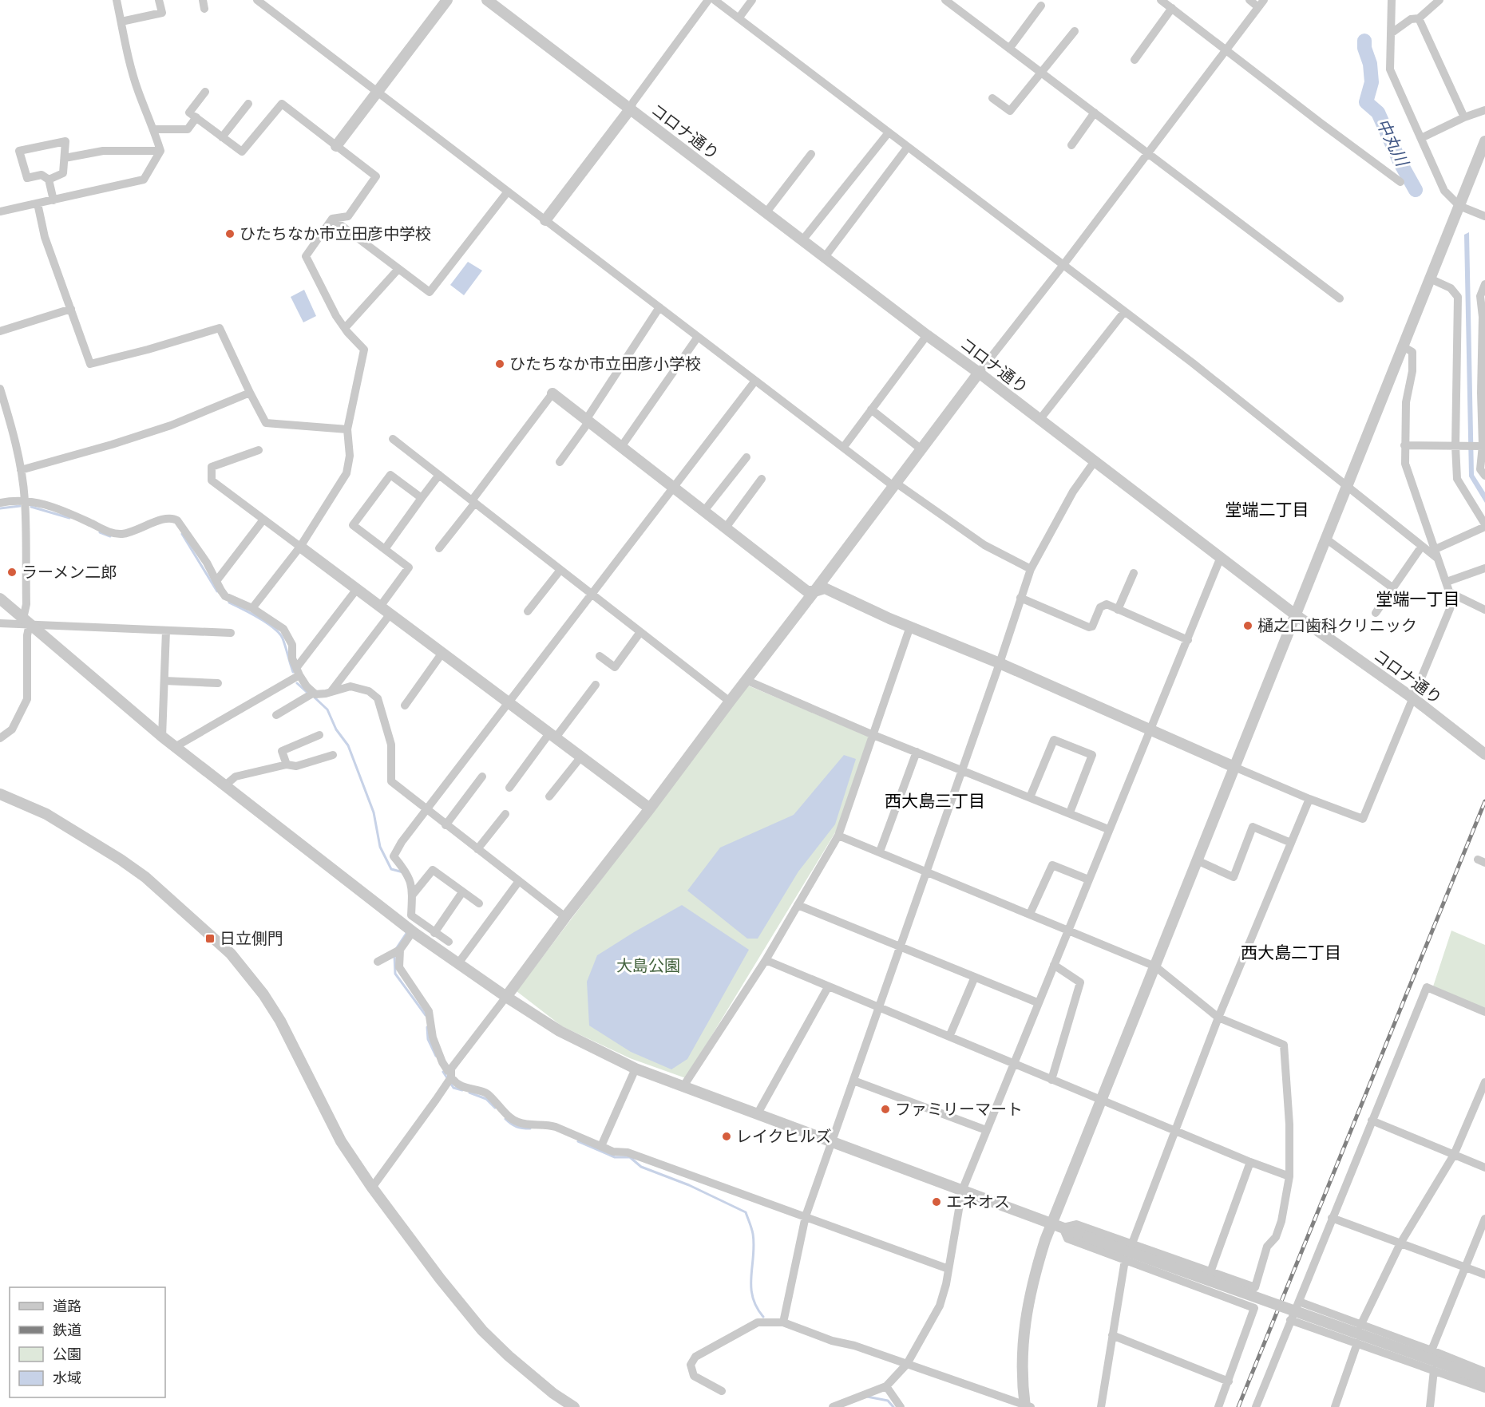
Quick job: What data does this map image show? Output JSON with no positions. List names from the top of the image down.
{
  "streets": {
    "street": ["コロナ通り"]
  },
  "districts": [
    "堂端二丁目",
    "堂端一丁目",
    "西大島三丁目",
    "西大島二丁目"
  ],
  "water": ["中丸川"],
  "parks": ["大島公園"],
  "places": {
    "other": [
      "ひたちなか市立田彦中学校",
      "ひたちなか市立田彦小学校",
      "ラーメン二郎",
      "樋之口歯科クリニック",
      "ファミリーマート",
      "レイクヒルズ",
      "エネオス"
    ],
    "transit": ["日立側門"]
  },
  "legend": [
    "道路",
    "鉄道",
    "公園",
    "水域"
  ]
}
